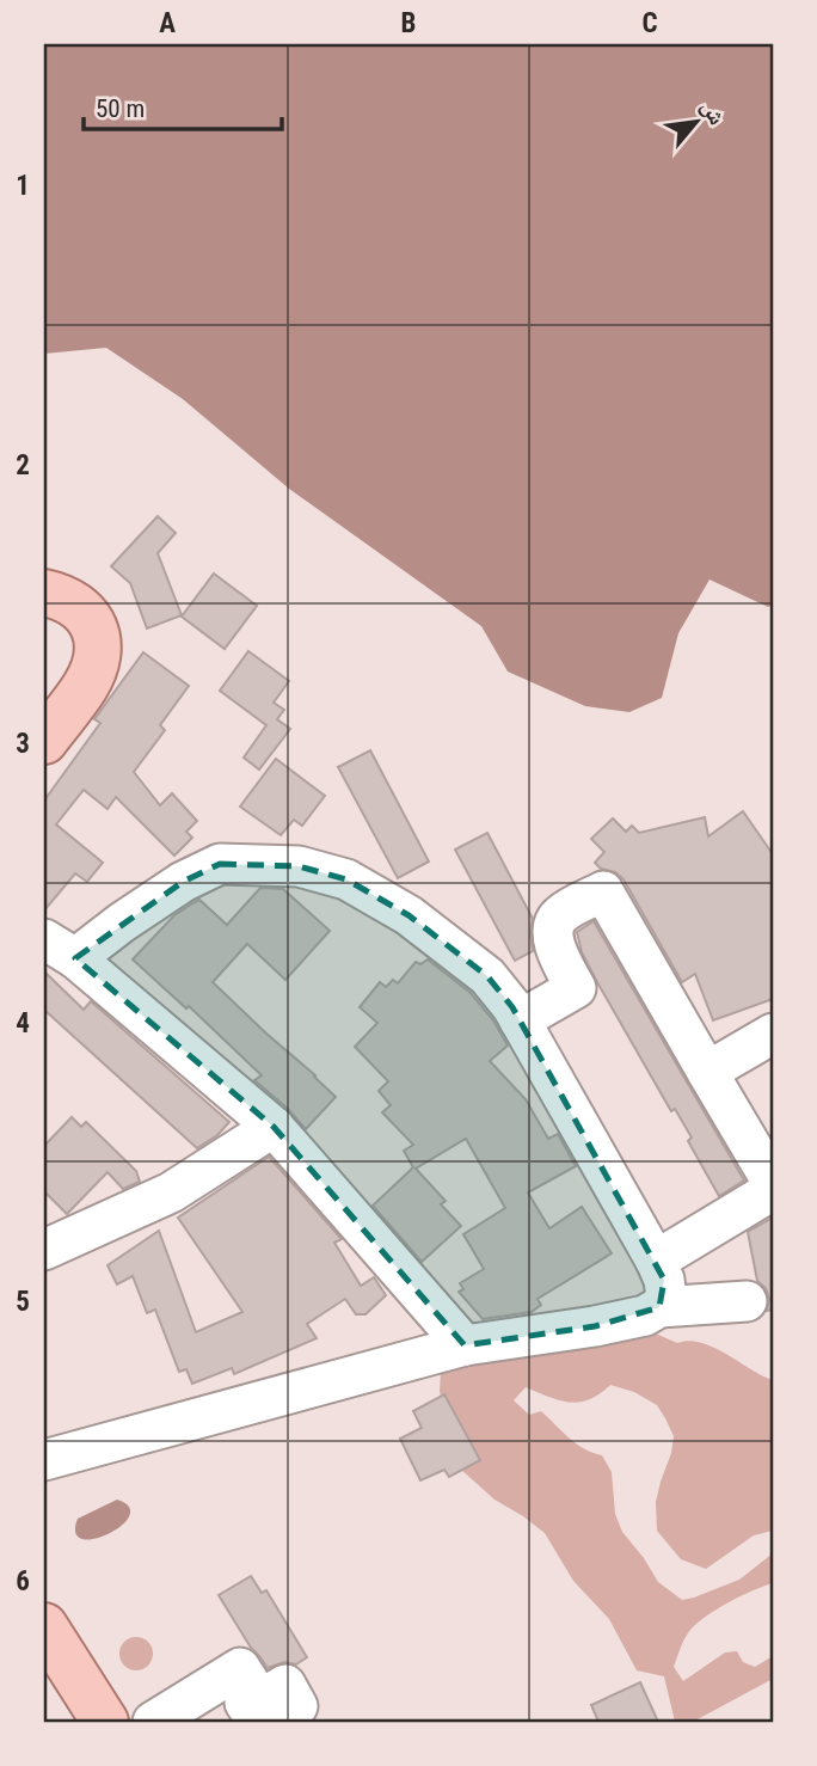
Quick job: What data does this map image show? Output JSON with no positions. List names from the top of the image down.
{
  "scale_bar": "50 m",
  "north": "top right",
  "grid": {
    "columns": ["A", "B", "C"],
    "rows": [
      "1",
      "2",
      "3",
      "4",
      "5",
      "6"
    ]
  }
}
